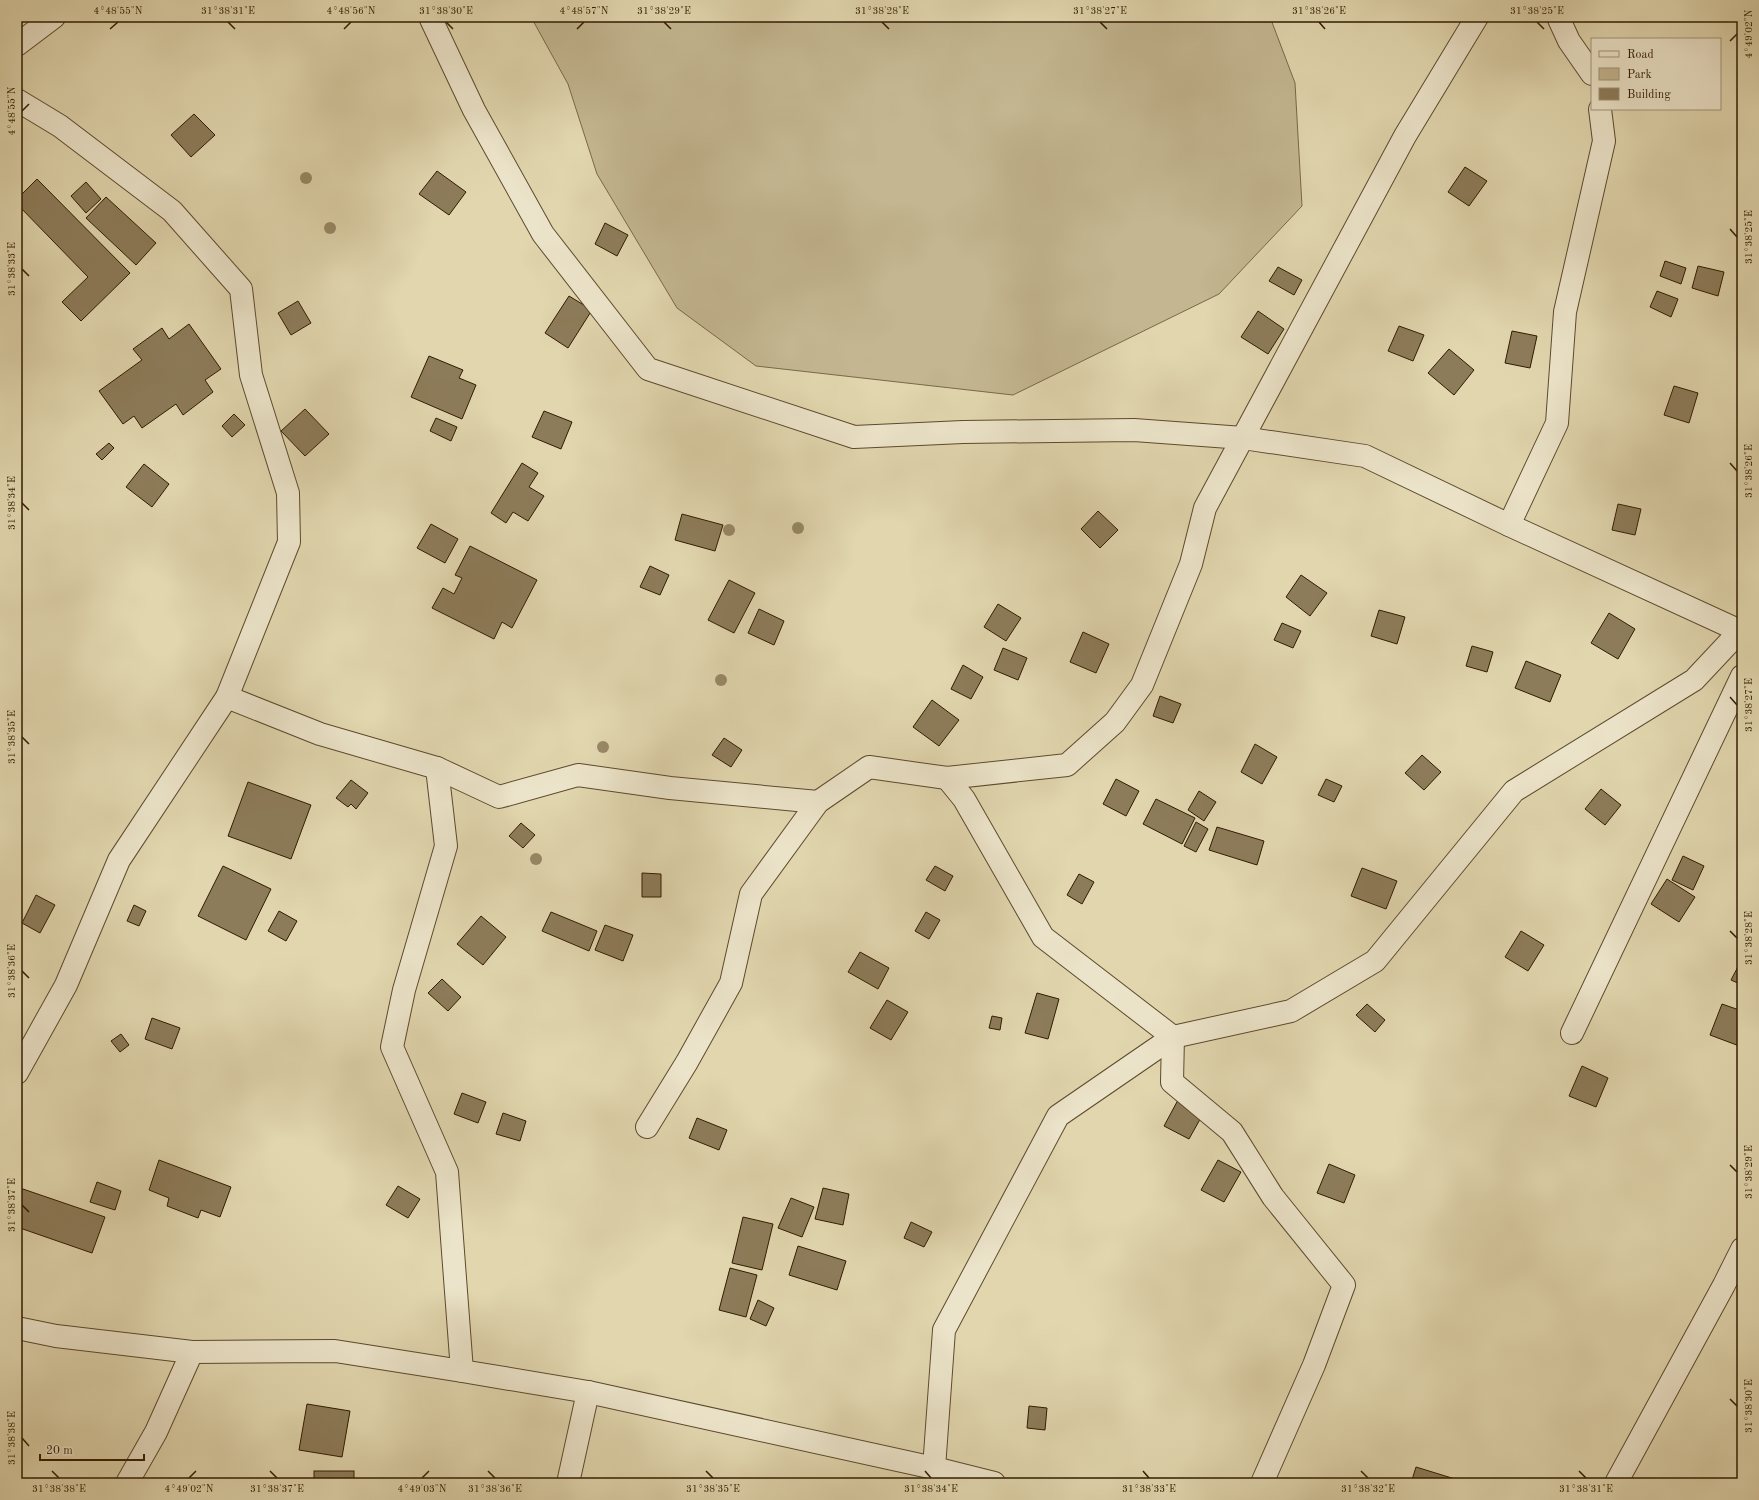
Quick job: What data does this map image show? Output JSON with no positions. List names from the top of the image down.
{
  "legend": ["Road", "Park", "Building"],
  "scale_bar": "20 m",
  "coordinates": [
    "4°48'55\"N",
    "31°38'31\"E",
    "4°48'56\"N",
    "31°38'30\"E",
    "4°48'57\"N",
    "31°38'29\"E",
    "31°38'28\"E",
    "31°38'27\"E",
    "31°38'26\"E",
    "31°38'25\"E",
    "4°49'02\"N",
    "31°38'33\"E",
    "31°38'34\"E",
    "31°38'35\"E",
    "31°38'36\"E",
    "31°38'37\"E",
    "31°38'38\"E",
    "4°49'03\"N",
    "31°38'32\"E"
  ]
}
